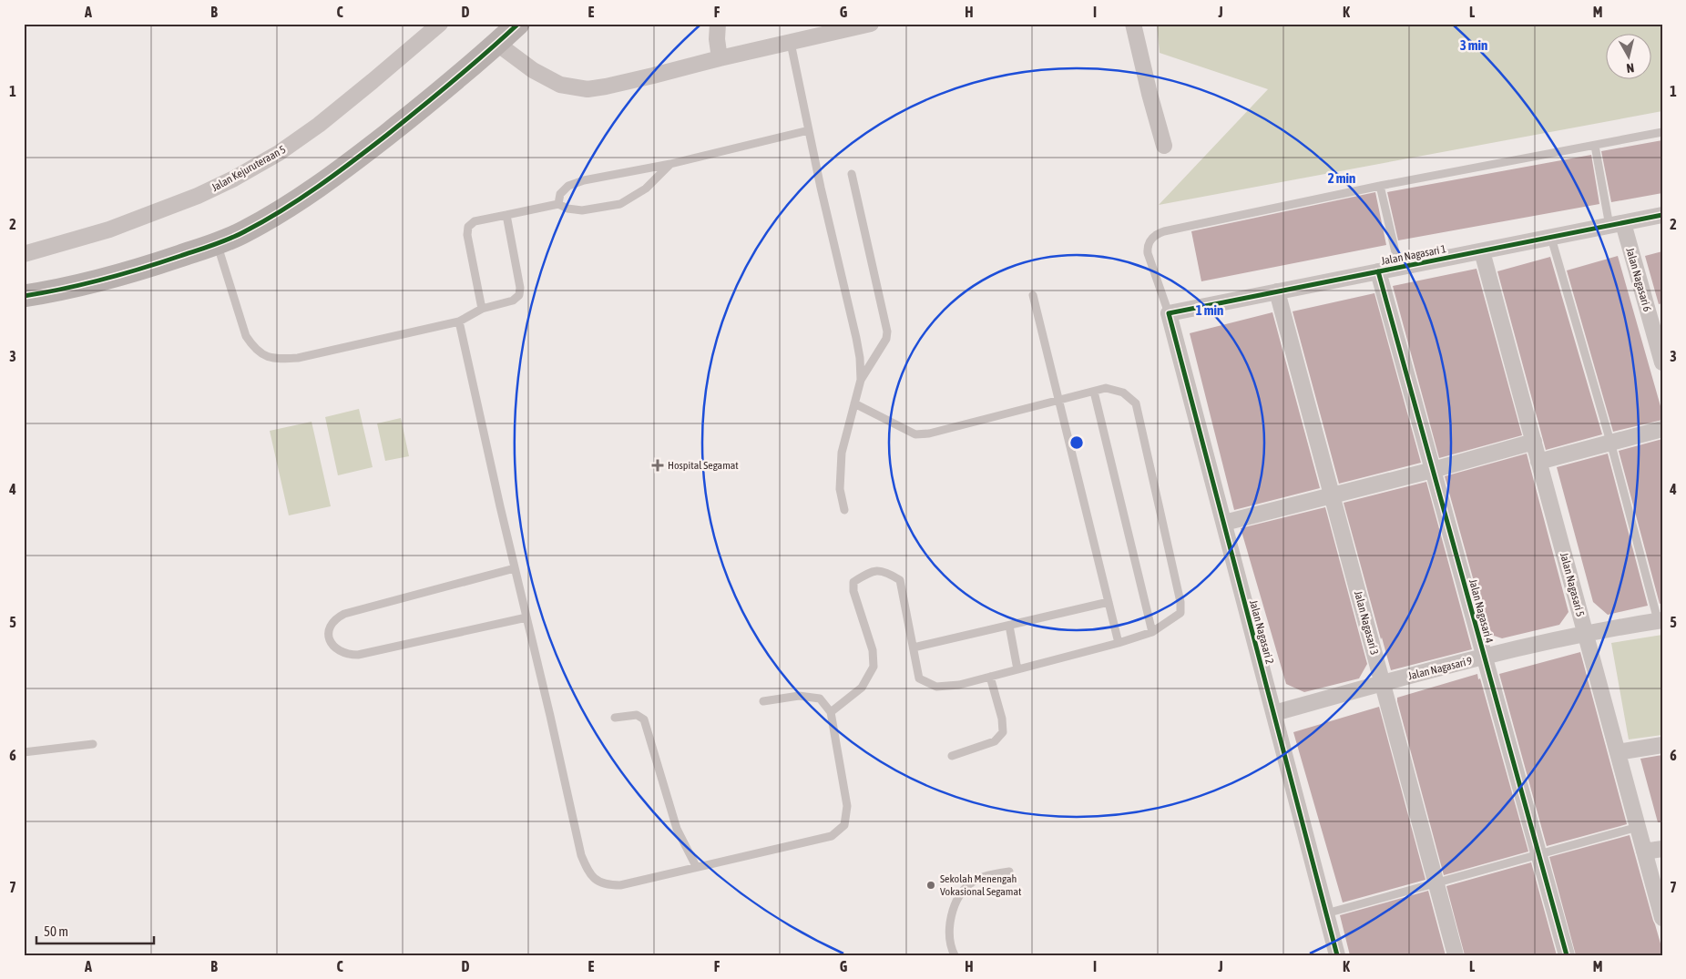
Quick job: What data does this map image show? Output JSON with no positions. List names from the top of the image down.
{
  "streets": {
    "street": [
      "Jalan Kejuruteraan 5",
      "Jalan Nagasari 1",
      "Jalan Nagasari 6",
      "Jalan Nagasari 5",
      "Jalan Nagasari 4",
      "Jalan Nagasari 3",
      "Jalan Nagasari 2",
      "Jalan Nagasari 9"
    ]
  },
  "crossings": [
    ["Jalan Nagasari 1", "Jalan Nagasari 6"],
    ["Jalan Nagasari 1", "Jalan Nagasari 5"],
    ["Jalan Nagasari 1", "Jalan Nagasari 4"],
    ["Jalan Nagasari 1", "Jalan Nagasari 3"],
    ["Jalan Nagasari 1", "Jalan Nagasari 2"],
    ["Jalan Nagasari 5", "Jalan Nagasari 9"],
    ["Jalan Nagasari 4", "Jalan Nagasari 9"],
    ["Jalan Nagasari 3", "Jalan Nagasari 9"],
    ["Jalan Nagasari 2", "Jalan Nagasari 9"]
  ],
  "places": {
    "health": ["Hospital Segamat"],
    "other": ["Sekolah Menengah Vokasional Segamat"]
  },
  "scale_bar": "50 m",
  "north": "bottom",
  "grid": {
    "columns": [
      "A",
      "B",
      "C",
      "D",
      "E",
      "F",
      "G",
      "H",
      "I",
      "J",
      "K",
      "L",
      "M"
    ],
    "rows": [
      "1",
      "2",
      "3",
      "4",
      "5",
      "6",
      "7"
    ]
  },
  "rings": ["3 min", "2 min", "1 min"]
}
